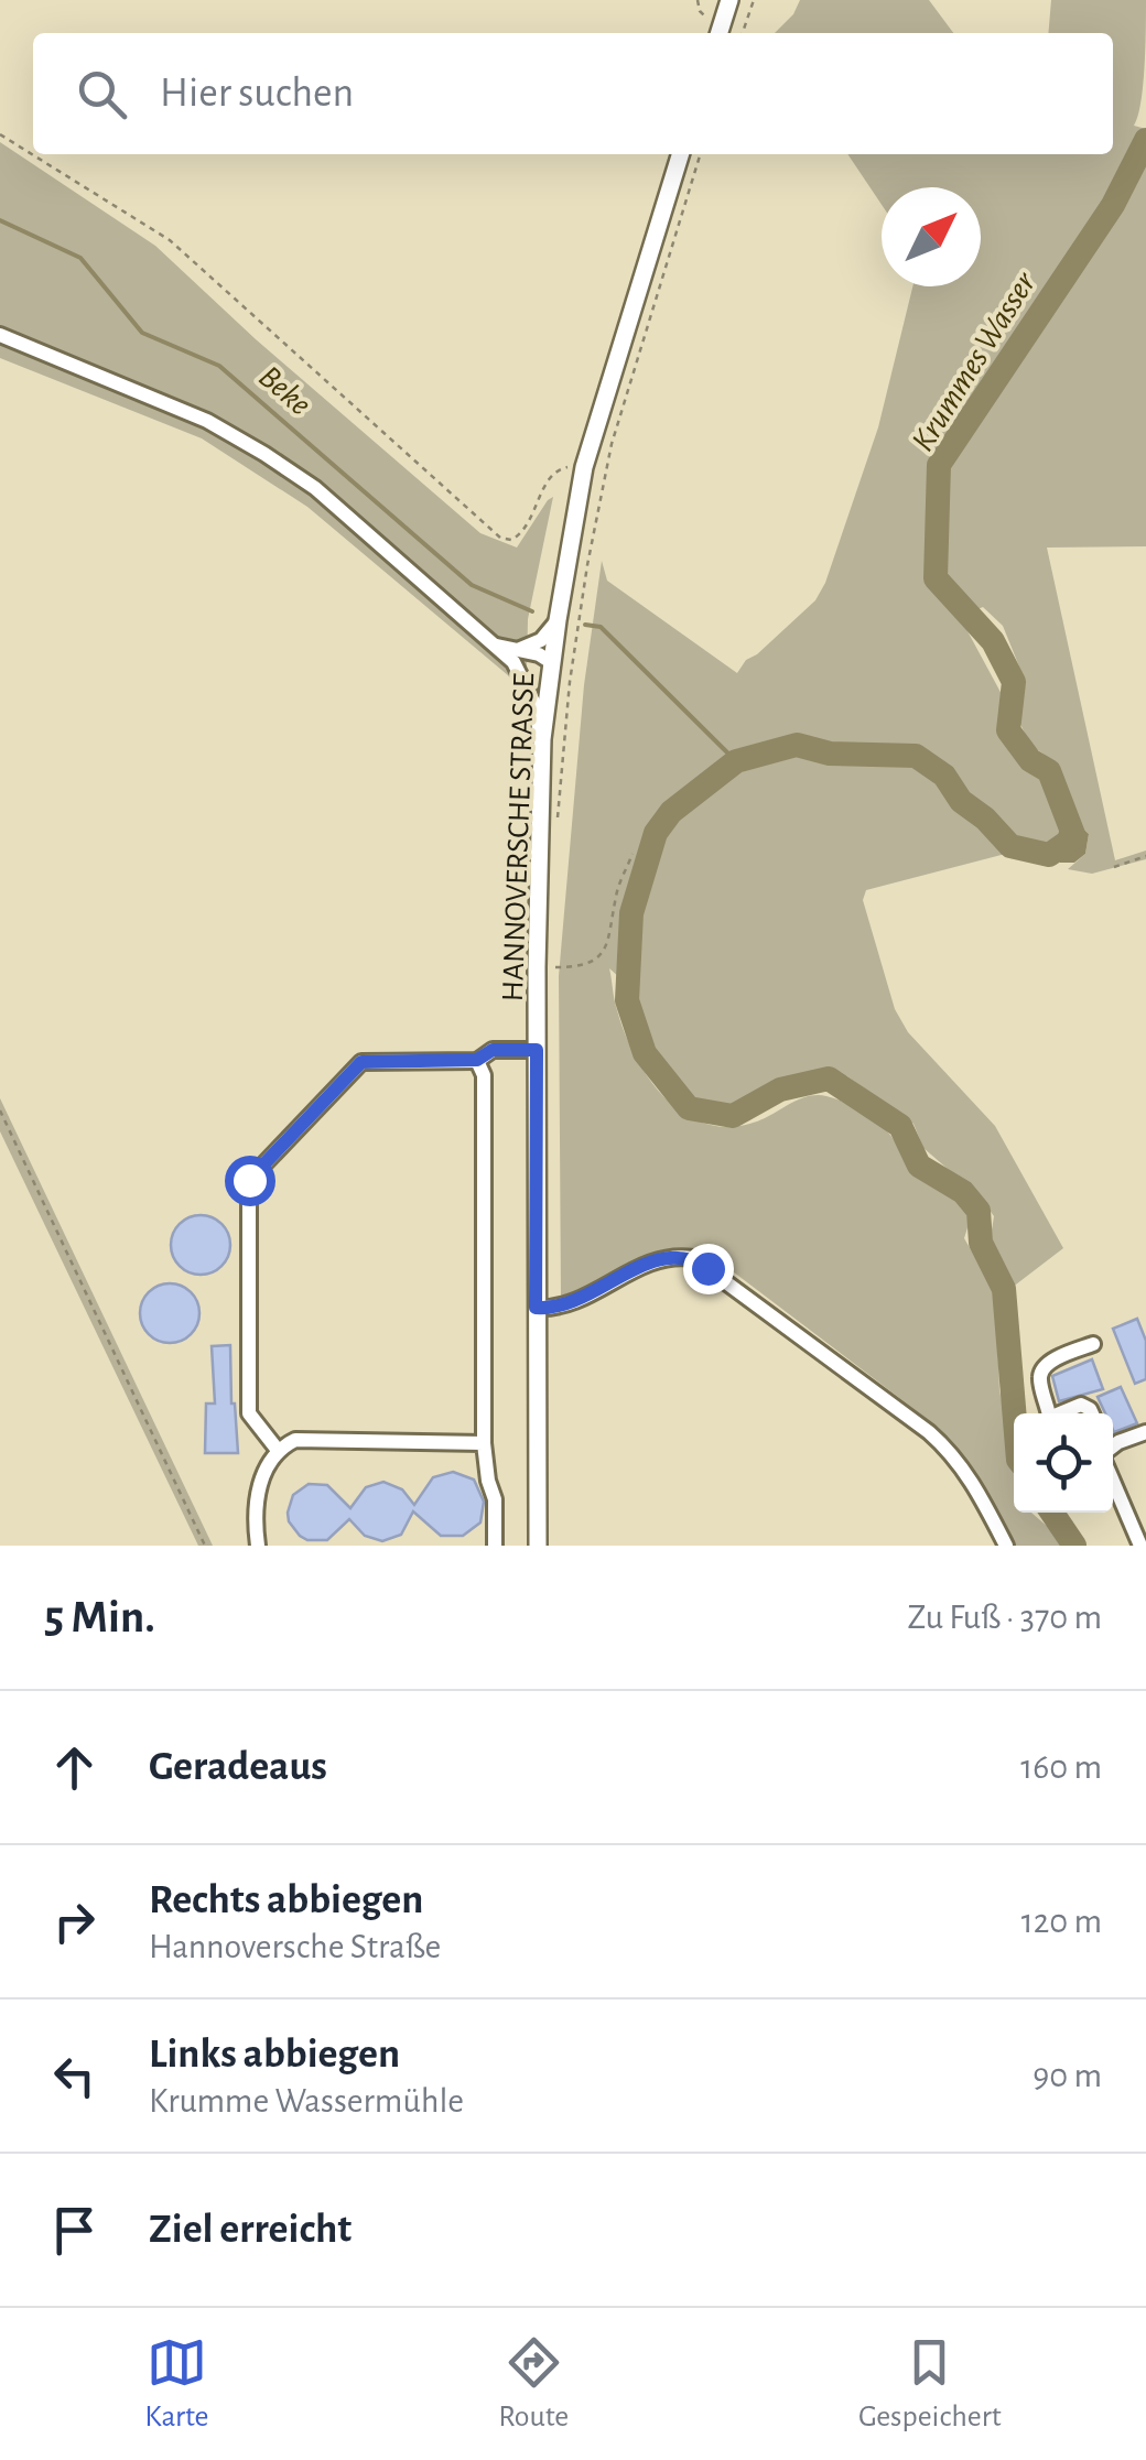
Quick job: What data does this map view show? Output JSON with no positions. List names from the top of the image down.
{
  "streets": {
    "main road": ["HANNOVERSCHE STRASSE"]
  },
  "water": ["Krummes Wasser", "Beke"],
  "north": "top right",
  "page": {
    "search": "Hier suchen",
    "heading": ["5 Min.", "Zu Fuß · 370 m"],
    "list": [
      ["Geradeaus", "160 m"],
      ["Rechts abbiegen", "Hannoversche Straße", "120 m"],
      ["Links abbiegen", "Krumme Wassermühle", "90 m"],
      "Ziel erreicht"
    ],
    "nav": ["Karte", "Route", "Gespeichert"]
  }
}
